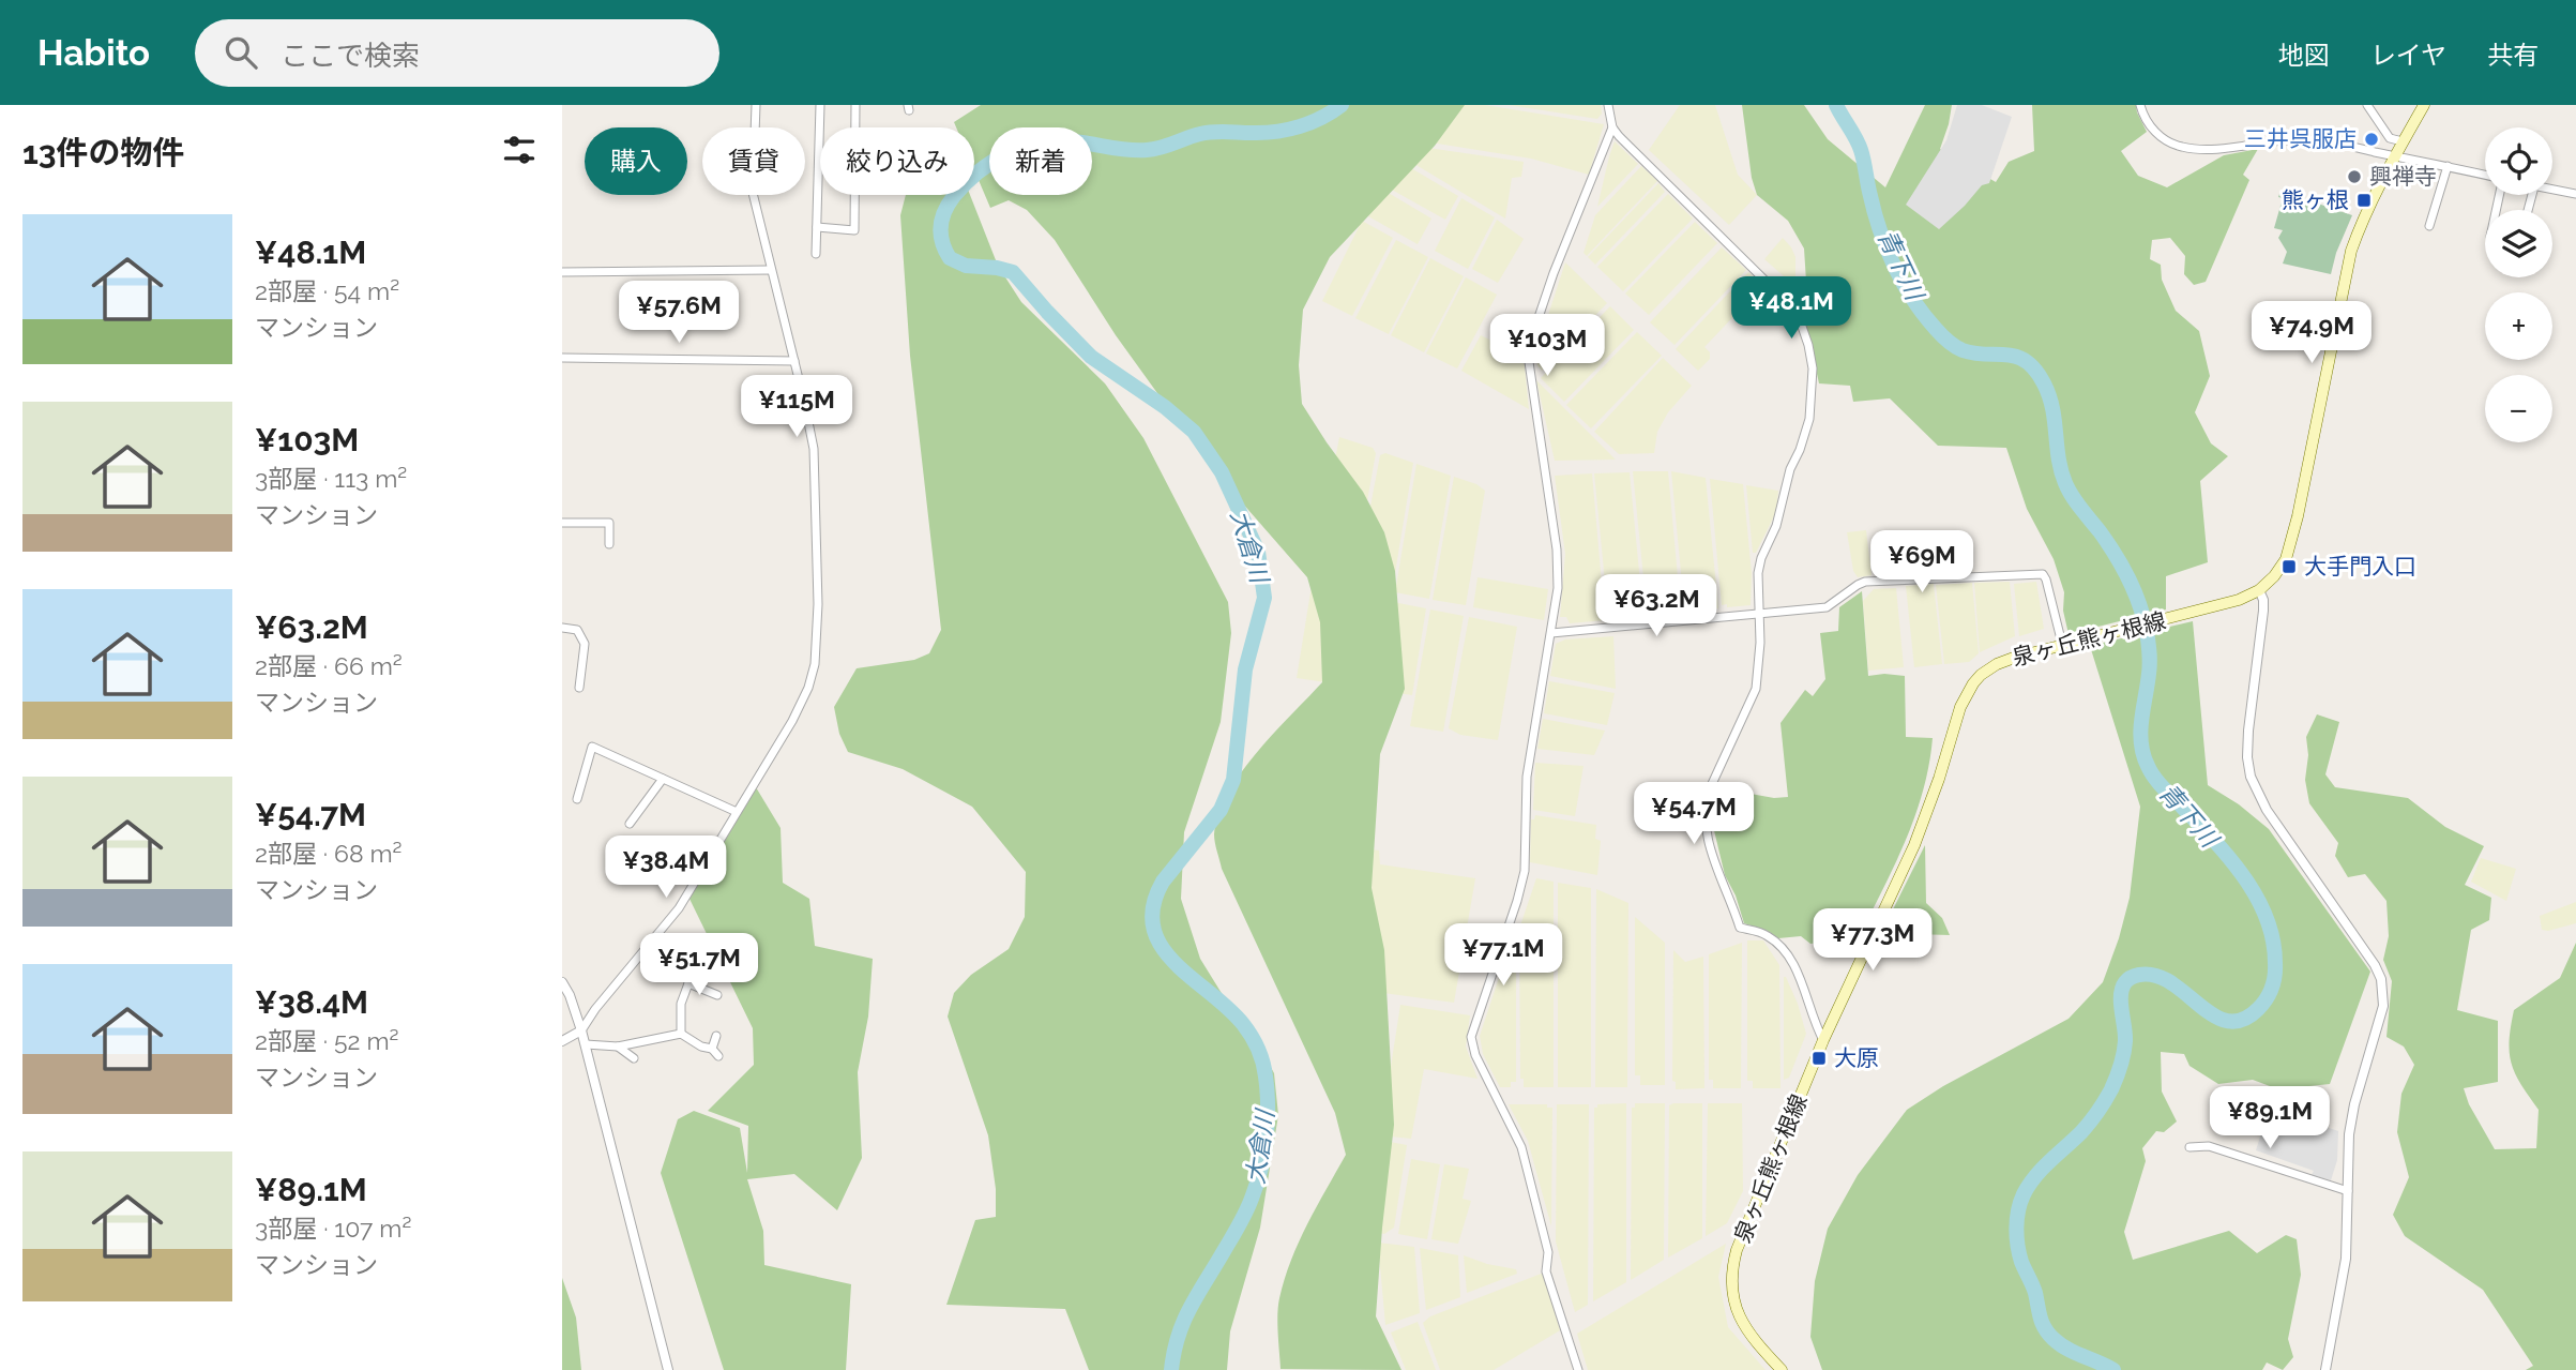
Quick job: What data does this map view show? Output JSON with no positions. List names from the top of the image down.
{
  "streets": {
    "main road": ["泉ヶ丘熊ヶ根線"]
  },
  "water": ["青下川", "大倉川"],
  "places": {
    "other": ["三井呉服店", "興禅寺"],
    "transit": ["熊ヶ根", "大手門入口", "大原"]
  },
  "page": {
    "header": "Habito",
    "search": "ここで検索",
    "nav": ["地図", "レイヤ", "共有"],
    "heading": "13件の物件",
    "map_buttons": ["+", "−"],
    "chip": [
      "購入",
      "賃貸",
      "絞り込み",
      "新着"
    ],
    "list": [
      {
        "name": "¥48.1M",
        "note": "2部屋 · 54 m² · マンション"
      },
      {
        "name": "¥103M",
        "note": "3部屋 · 113 m² · マンション"
      },
      {
        "name": "¥63.2M",
        "note": "2部屋 · 66 m² · マンション"
      },
      {
        "name": "¥54.7M",
        "note": "2部屋 · 68 m² · マンション"
      },
      {
        "name": "¥38.4M",
        "note": "2部屋 · 52 m² · マンション"
      },
      {
        "name": "¥89.1M",
        "note": "3部屋 · 107 m² · マンション"
      }
    ],
    "price": [
      "¥48.1M",
      "¥57.6M",
      "¥74.9M",
      "¥103M",
      "¥115M",
      "¥69M",
      "¥63.2M",
      "¥54.7M",
      "¥38.4M",
      "¥77.3M",
      "¥77.1M",
      "¥51.7M",
      "¥89.1M"
    ]
  }
}
